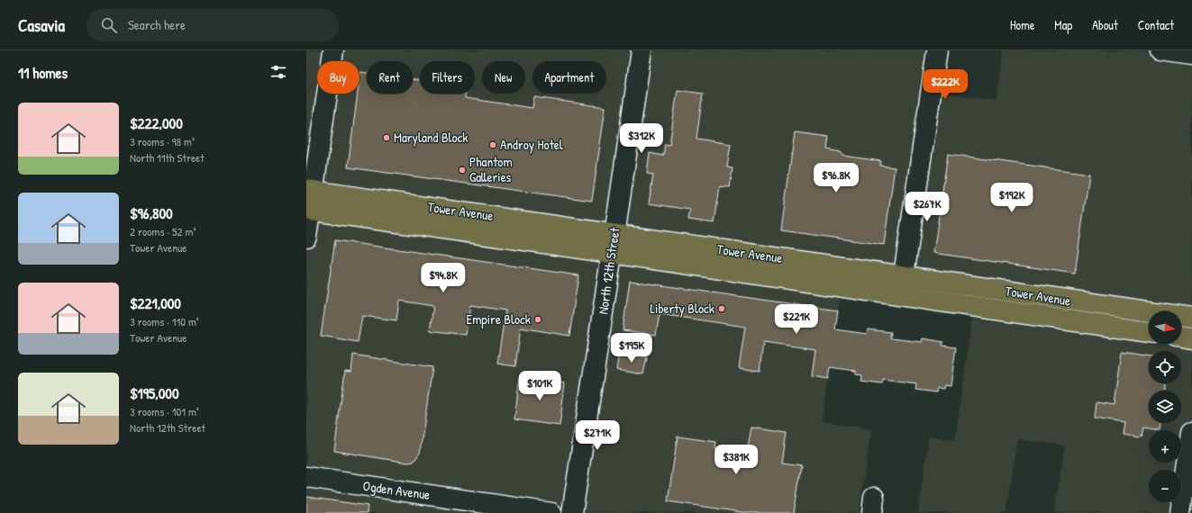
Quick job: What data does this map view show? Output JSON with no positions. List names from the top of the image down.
{
  "streets": {
    "main road": ["Tower Avenue"],
    "street": ["North 12th Street", "Ogden Avenue"]
  },
  "crossings": [
    ["Tower Avenue", "North 12th Street"]
  ],
  "places": [
    "Maryland Block",
    "Androy Hotel",
    "Phantom Galleries",
    "Liberty Block",
    "Empire Block"
  ],
  "north": "right",
  "page": {
    "header": "Casavia",
    "search": "Search here",
    "nav": [
      "Home",
      "Map",
      "About",
      "Contact"
    ],
    "heading": "11 homes",
    "chip": [
      "Buy",
      "Rent",
      "Filters",
      "New",
      "Apartment"
    ],
    "price": [
      "$222K",
      "$312K",
      "$96.8K",
      "$192K",
      "$267K",
      "$94.8K",
      "$221K",
      "$195K",
      "$101K",
      "$271K",
      "$381K"
    ],
    "list": [
      {
        "name": "$222,000",
        "note": "3 rooms · 98 m² · North 11th Street"
      },
      {
        "name": "$96,800",
        "note": "2 rooms · 52 m² · Tower Avenue"
      },
      {
        "name": "$221,000",
        "note": "3 rooms · 110 m² · Tower Avenue"
      },
      {
        "name": "$195,000",
        "note": "3 rooms · 101 m² · North 12th Street"
      }
    ],
    "map_buttons": ["+", "−"]
  }
}
